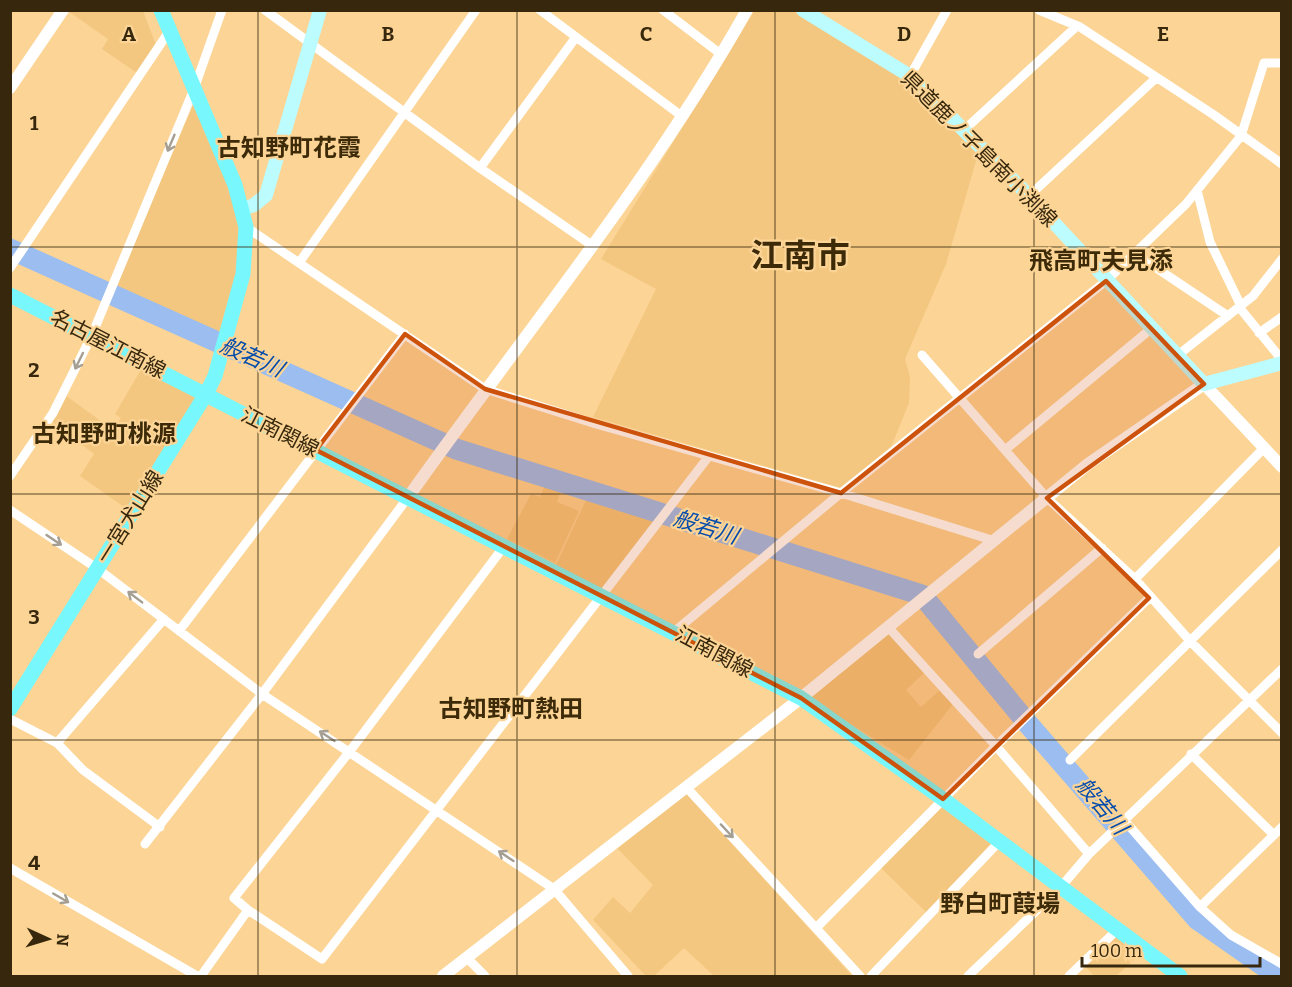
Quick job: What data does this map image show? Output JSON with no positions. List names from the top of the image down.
{
  "streets": {
    "main road": [
      "県道鹿ノ子島南小渕線",
      "名古屋江南線",
      "江南関線",
      "一宮犬山線"
    ]
  },
  "crossings": [
    ["名古屋江南線", "江南関線"],
    ["名古屋江南線", "一宮犬山線"],
    ["江南関線", "一宮犬山線"]
  ],
  "districts": [
    "古知野町花霞",
    "江南市",
    "飛高町夫見添",
    "古知野町桃源",
    "古知野町熱田",
    "野白町葭場"
  ],
  "water": ["般若川"],
  "scale_bar": "100 m",
  "north": "right",
  "grid": {
    "columns": [
      "A",
      "B",
      "C",
      "D",
      "E"
    ],
    "rows": [
      "1",
      "2",
      "3",
      "4"
    ]
  }
}
